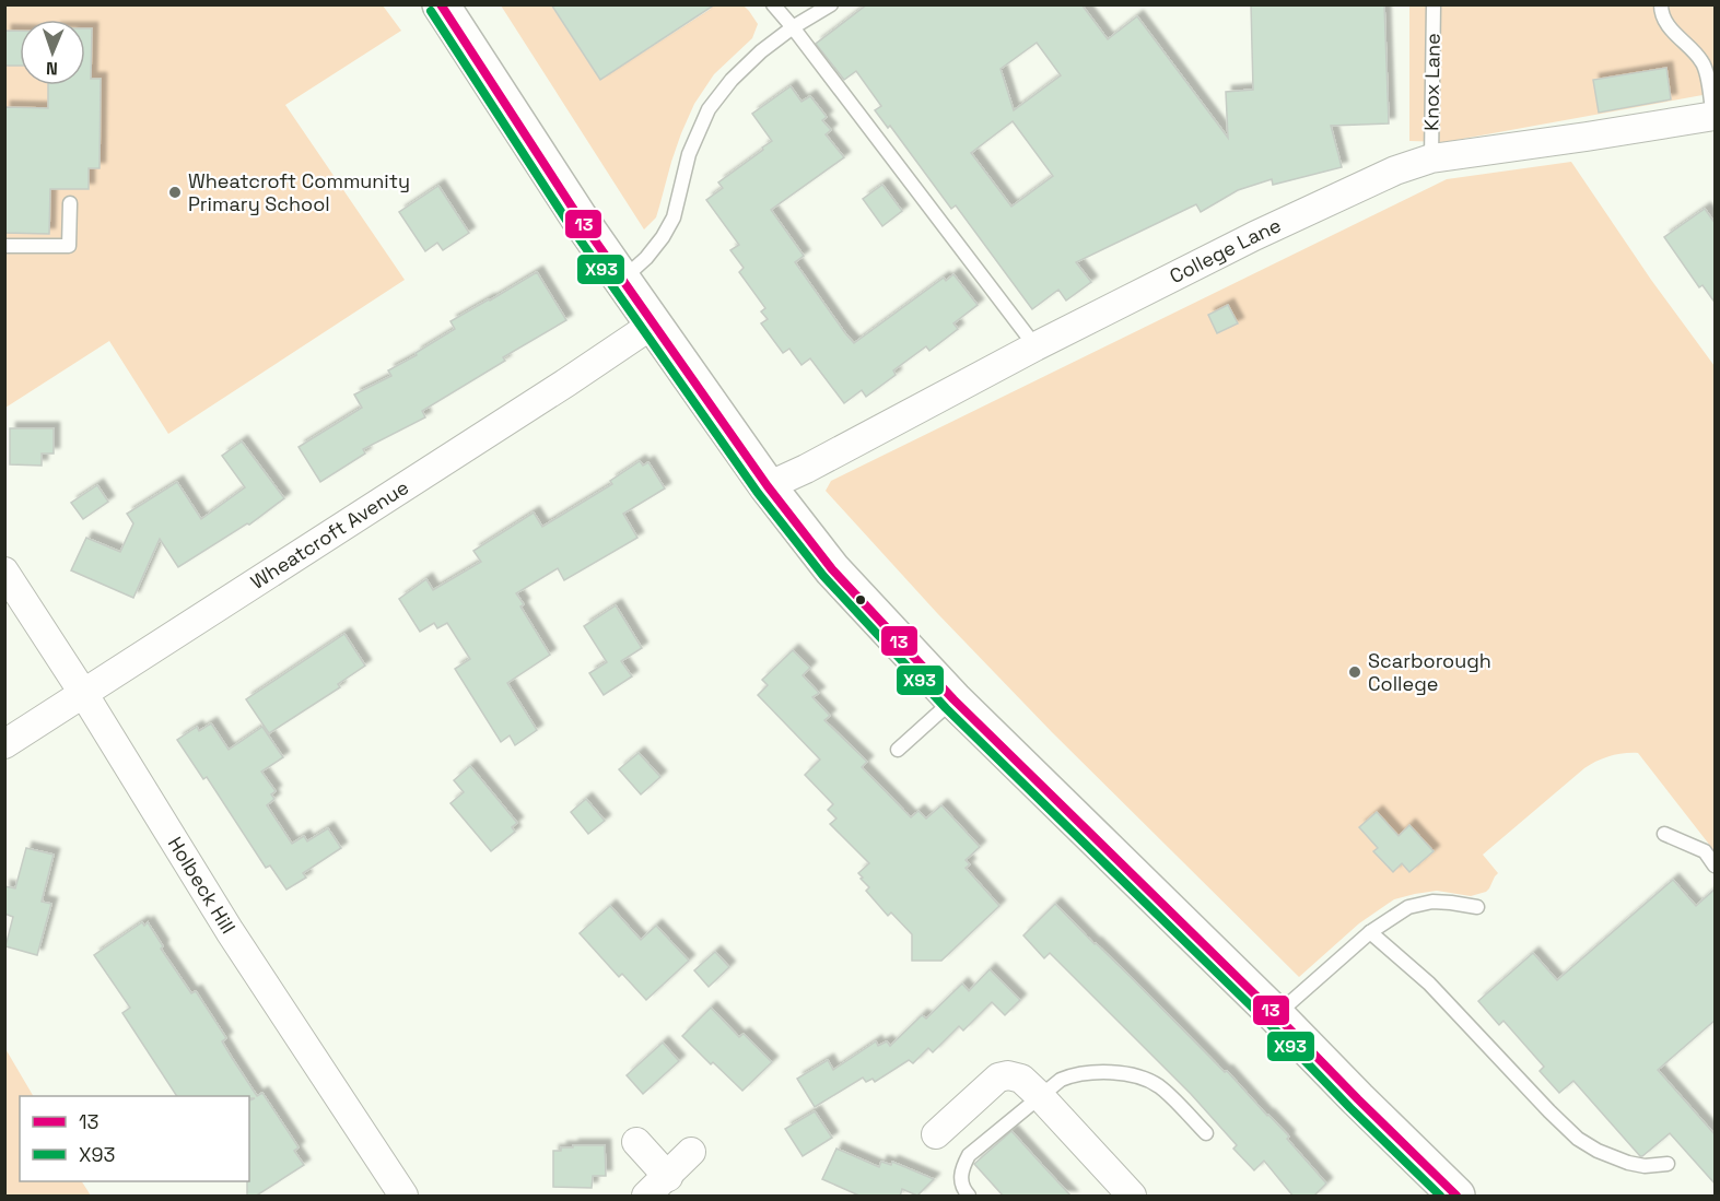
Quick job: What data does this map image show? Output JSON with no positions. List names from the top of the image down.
{
  "streets": {
    "street": ["College Lane", "Wheatcroft Avenue", "Holbeck Hill"],
    "lane": ["Knox Lane"]
  },
  "crossings": [
    ["Knox Lane", "College Lane"],
    ["Wheatcroft Avenue", "Holbeck Hill"]
  ],
  "places": ["Wheatcroft Community Primary School", "Scarborough College"],
  "lines": ["transit line 13", "transit line X93"],
  "legend": ["13", "X93"],
  "north": "bottom"
}
